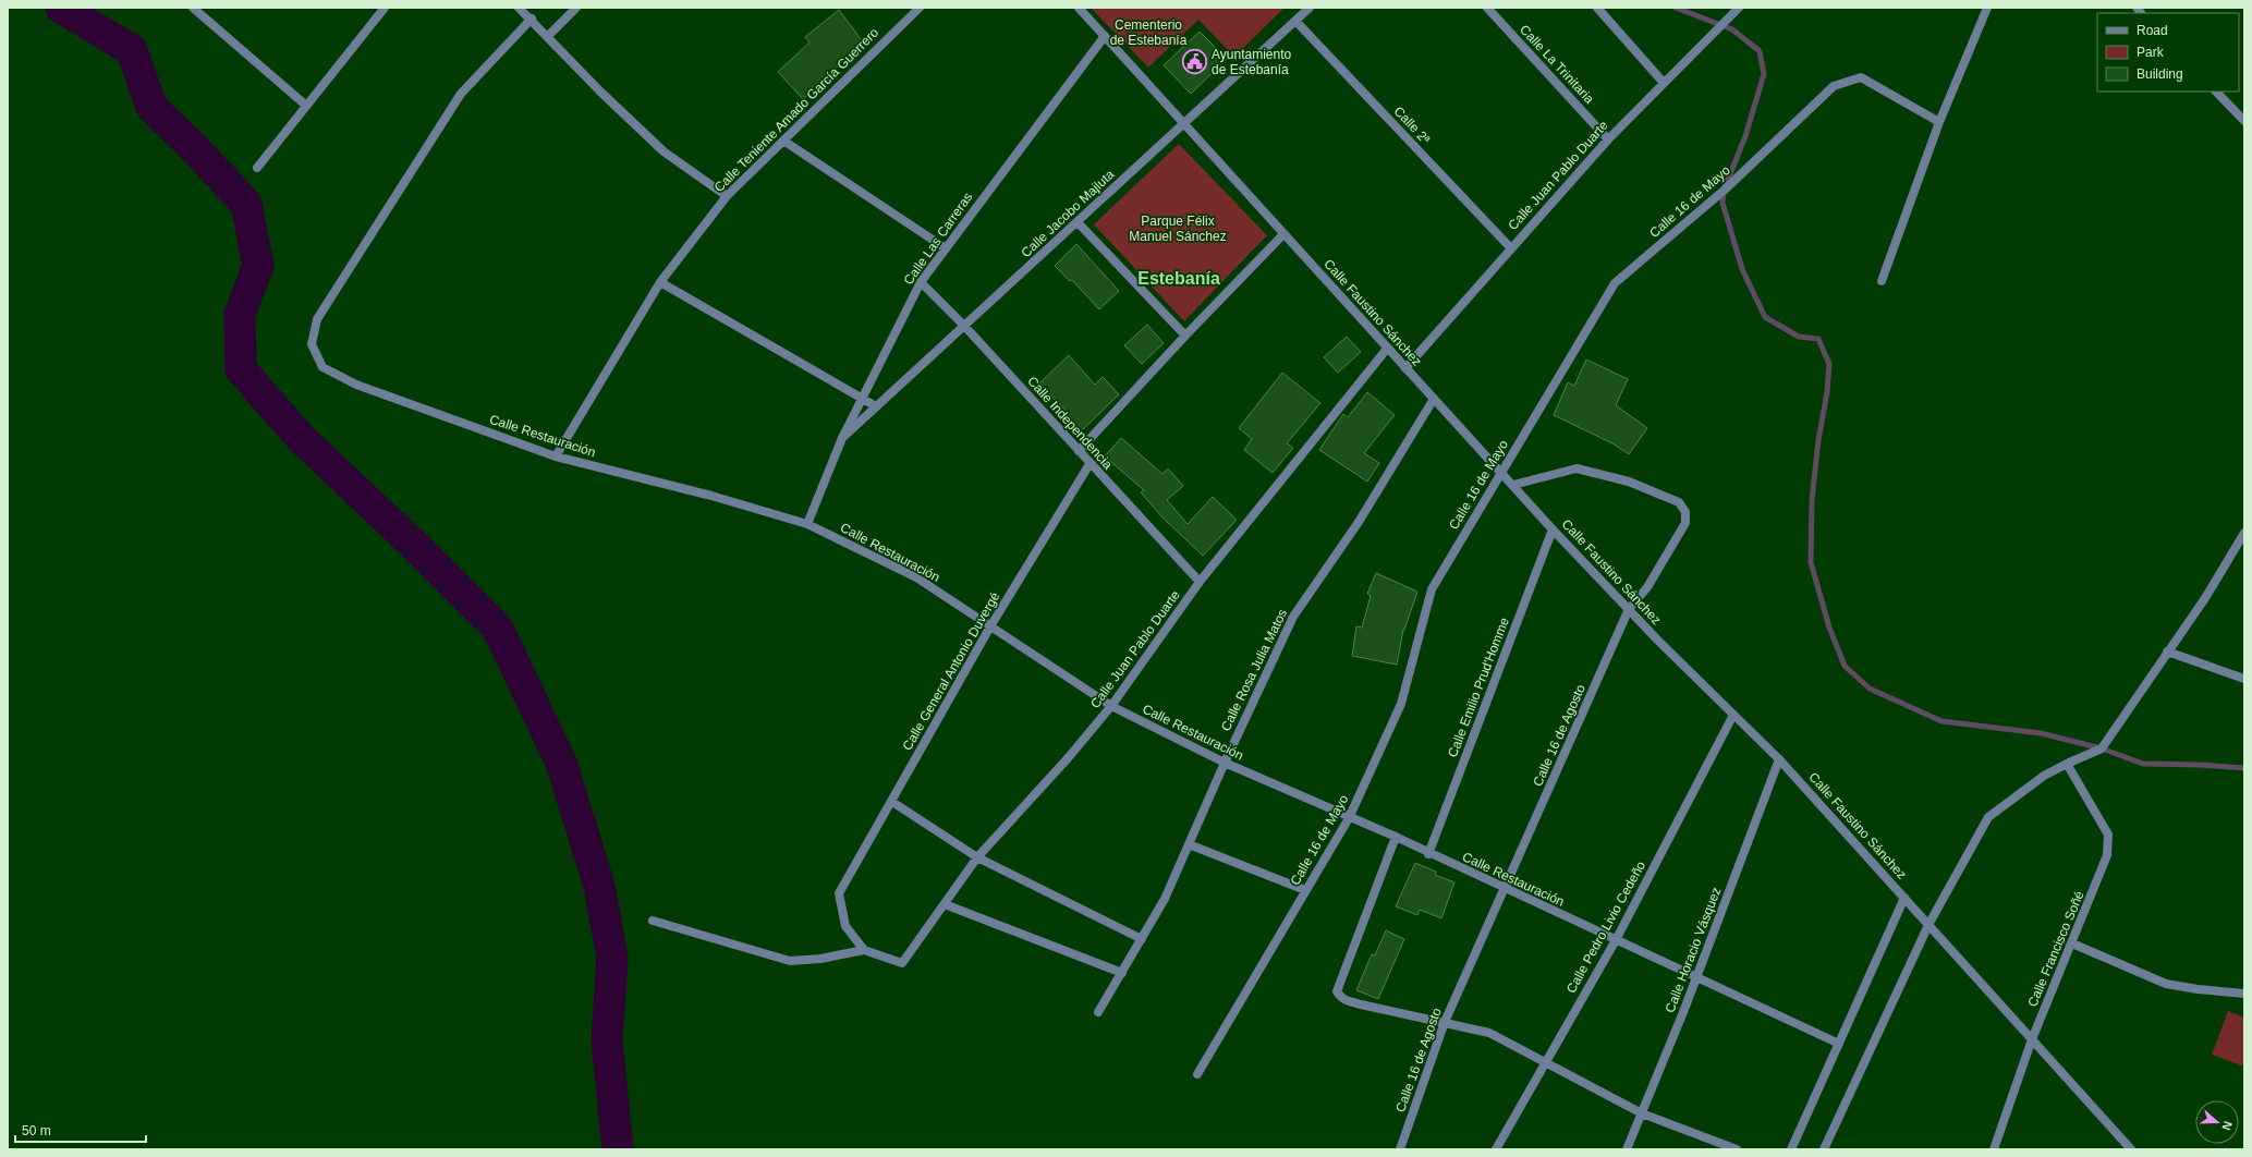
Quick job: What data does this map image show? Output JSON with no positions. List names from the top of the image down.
{
  "streets": {
    "street": [
      "Calle La Trinitaria",
      "Calle Teniente Amado García Guerrero",
      "Calle 2ª",
      "Calle Juan Pablo Duarte",
      "Calle 16 de Mayo",
      "Calle Jacobo Majluta",
      "Calle Las Carreras",
      "Calle Faustino Sánchez",
      "Calle Independencia",
      "Calle Restauración",
      "Calle Rosa Julia Matos",
      "Calle General Antonio Duvergé",
      "Calle Emilio Prud'Homme",
      "Calle 16 de Agosto",
      "Calle Pedro Livio Cedeño",
      "Calle Francisco Soñé",
      "Calle Horacio Vásquez"
    ]
  },
  "crossings": [
    ["Calle La Trinitaria", "Calle Juan Pablo Duarte"],
    ["Calle Teniente Amado García Guerrero", "Calle Restauración"],
    ["Calle 2ª", "Calle Juan Pablo Duarte"],
    ["Calle 2ª", "Calle Jacobo Majluta"],
    ["Calle Juan Pablo Duarte", "Calle Faustino Sánchez"],
    ["Calle Juan Pablo Duarte", "Calle Independencia"],
    ["Calle Juan Pablo Duarte", "Calle Restauración"],
    ["Calle Juan Pablo Duarte", "Calle General Antonio Duvergé"],
    ["Calle 16 de Mayo", "Calle Faustino Sánchez"],
    ["Calle 16 de Mayo", "Calle Restauración"],
    ["Calle Jacobo Majluta", "Calle Las Carreras"],
    ["Calle Jacobo Majluta", "Calle Faustino Sánchez"],
    ["Calle Jacobo Majluta", "Calle Independencia"],
    ["Calle Las Carreras", "Calle Faustino Sánchez"],
    ["Calle Las Carreras", "Calle Independencia"],
    ["Calle Las Carreras", "Calle Restauración"],
    ["Calle Faustino Sánchez", "Calle Rosa Julia Matos"],
    ["Calle Faustino Sánchez", "Calle Emilio Prud'Homme"],
    ["Calle Faustino Sánchez", "Calle 16 de Agosto"],
    ["Calle Faustino Sánchez", "Calle Pedro Livio Cedeño"],
    ["Calle Faustino Sánchez", "Calle Francisco Soñé"],
    ["Calle Faustino Sánchez", "Calle Horacio Vásquez"],
    ["Calle Independencia", "Calle General Antonio Duvergé"],
    ["Calle Restauración", "Calle Rosa Julia Matos"],
    ["Calle Restauración", "Calle General Antonio Duvergé"],
    ["Calle Restauración", "Calle Emilio Prud'Homme"],
    ["Calle Restauración", "Calle 16 de Agosto"],
    ["Calle Restauración", "Calle Pedro Livio Cedeño"],
    ["Calle Restauración", "Calle Horacio Vásquez"]
  ],
  "districts": ["Estebanía"],
  "parks": ["Cementerio de Estebanía", "Parque Félix Manuel Sánchez"],
  "places": {
    "public building": ["Ayuntamiento de Estebanía"]
  },
  "legend": ["Road", "Park", "Building"],
  "scale_bar": "50 m",
  "north": "right"
}
